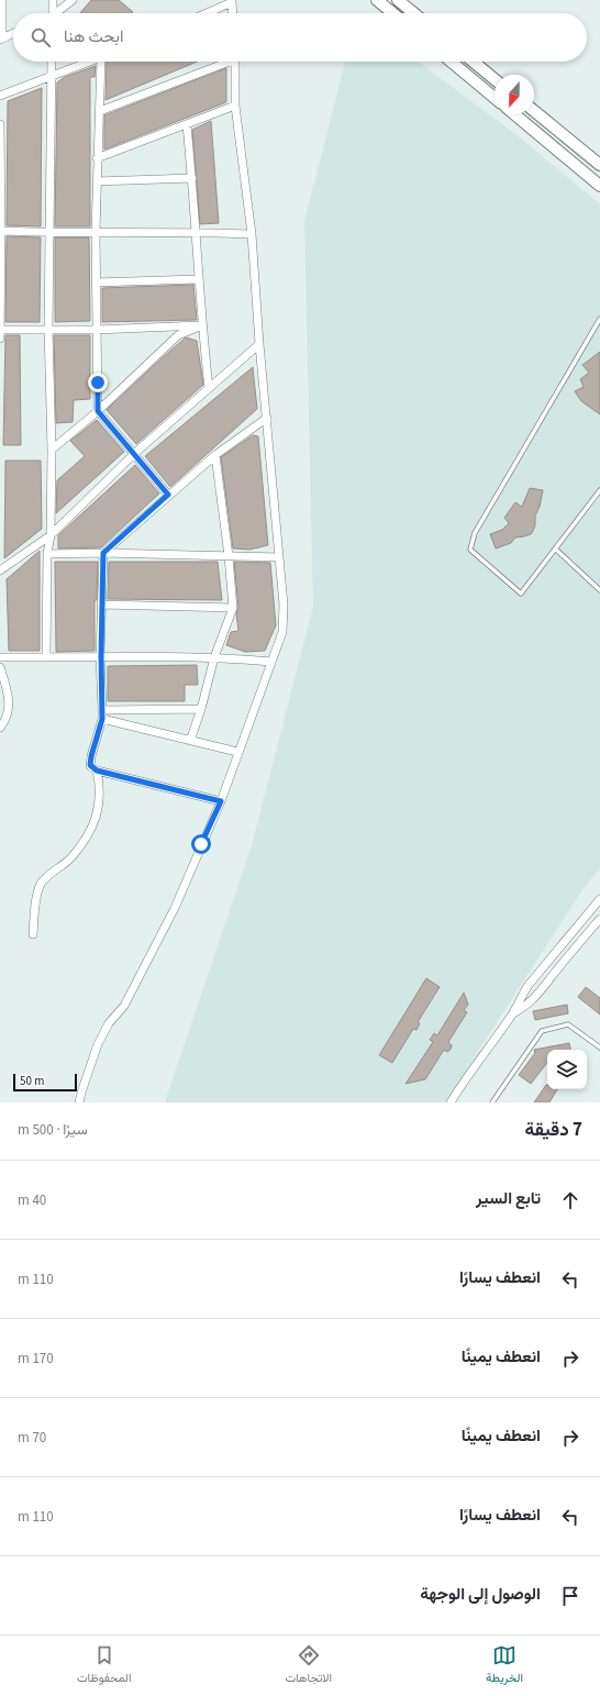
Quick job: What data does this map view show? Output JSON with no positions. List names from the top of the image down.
{
  "scale_bar": "50 m",
  "north": "bottom",
  "page": {
    "search": "ابحث هنا",
    "scale": "50 m",
    "heading": ["7 دقيقة", "سيرًا · 500 m"],
    "list": [
      ["تابع السير", "40 m"],
      ["انعطف يسارًا", "110 m"],
      ["انعطف يمينًا", "170 m"],
      ["انعطف يمينًا", "70 m"],
      ["انعطف يسارًا", "110 m"],
      "الوصول إلى الوجهة"
    ],
    "nav": ["الخريطة", "الاتجاهات", "المحفوظات"]
  }
}
